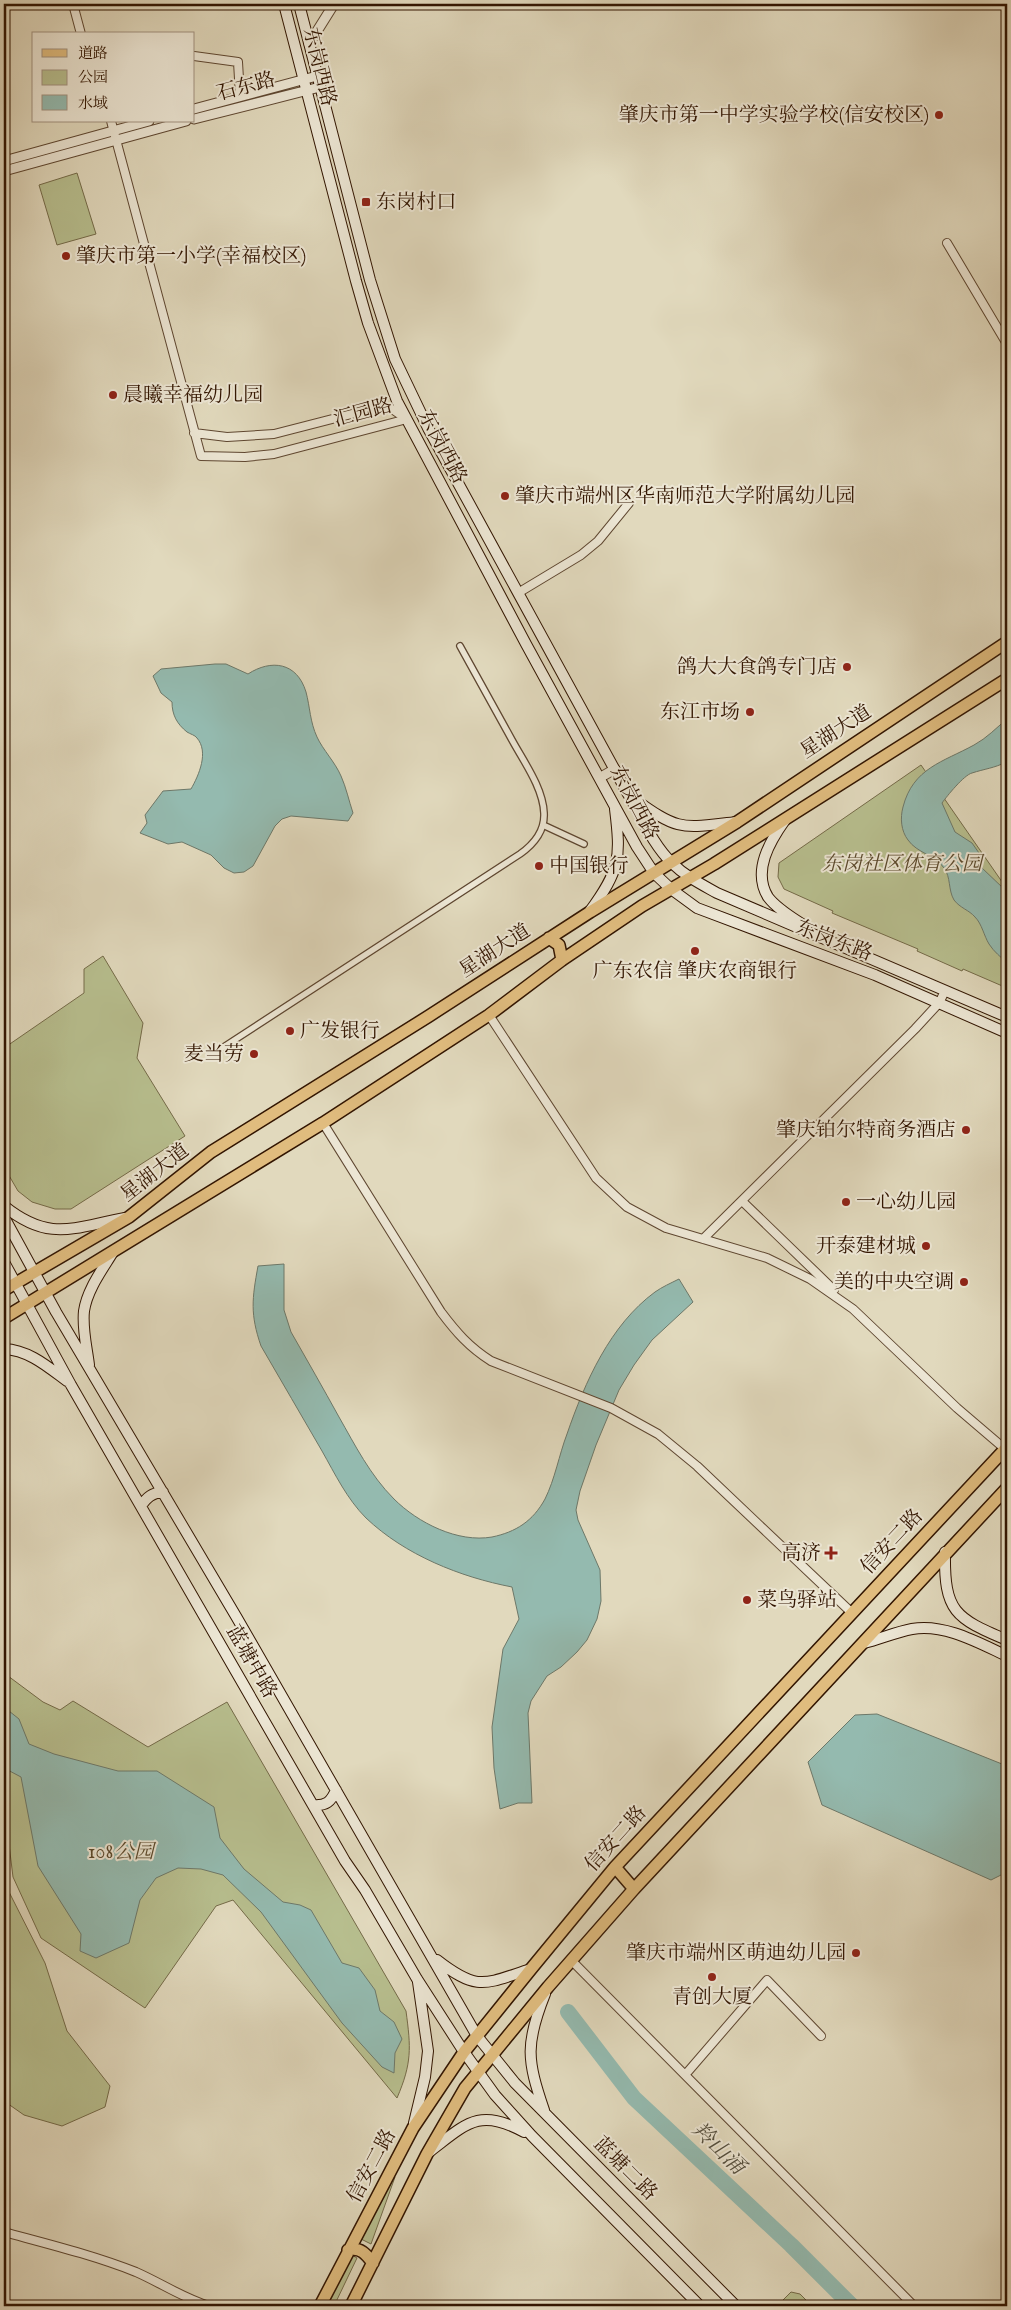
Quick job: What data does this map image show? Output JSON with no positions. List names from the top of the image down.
{
  "streets": {
    "main road": [
      "东岗西路",
      "星湖大道",
      "东岗东路",
      "信安二路",
      "蓝塘中路",
      "蓝塘二路"
    ],
    "street": ["石东路", "汇园路"]
  },
  "crossings": [
    ["东岗西路", "石东路"],
    ["东岗西路", "汇园路"],
    ["东岗西路", "星湖大道"],
    ["东岗西路", "东岗东路"],
    ["星湖大道", "东岗东路"],
    ["星湖大道", "蓝塘中路"],
    ["信安二路", "蓝塘中路"],
    ["蓝塘中路", "蓝塘二路"]
  ],
  "water": ["羚山涌"],
  "parks": ["东岗社区体育公园", "108公园"],
  "places": {
    "other": [
      "肇庆市第一中学实验学校(信安校区)",
      "肇庆市第一小学(幸福校区)",
      "晨曦幸福幼儿园",
      "肇庆市端州区华南师范大学附属幼儿园",
      "鸽大大食鸽专门店",
      "东江市场",
      "中国银行",
      "广东农信 肇庆农商银行",
      "广发银行",
      "麦当劳",
      "肇庆铂尔特商务酒店",
      "一心幼儿园",
      "开泰建材城",
      "美的中央空调",
      "菜鸟驿站",
      "肇庆市端州区萌迪幼儿园",
      "青创大厦"
    ],
    "transit": ["东岗村口"],
    "health": ["高济"]
  },
  "legend": ["道路", "公园", "水域"]
}
